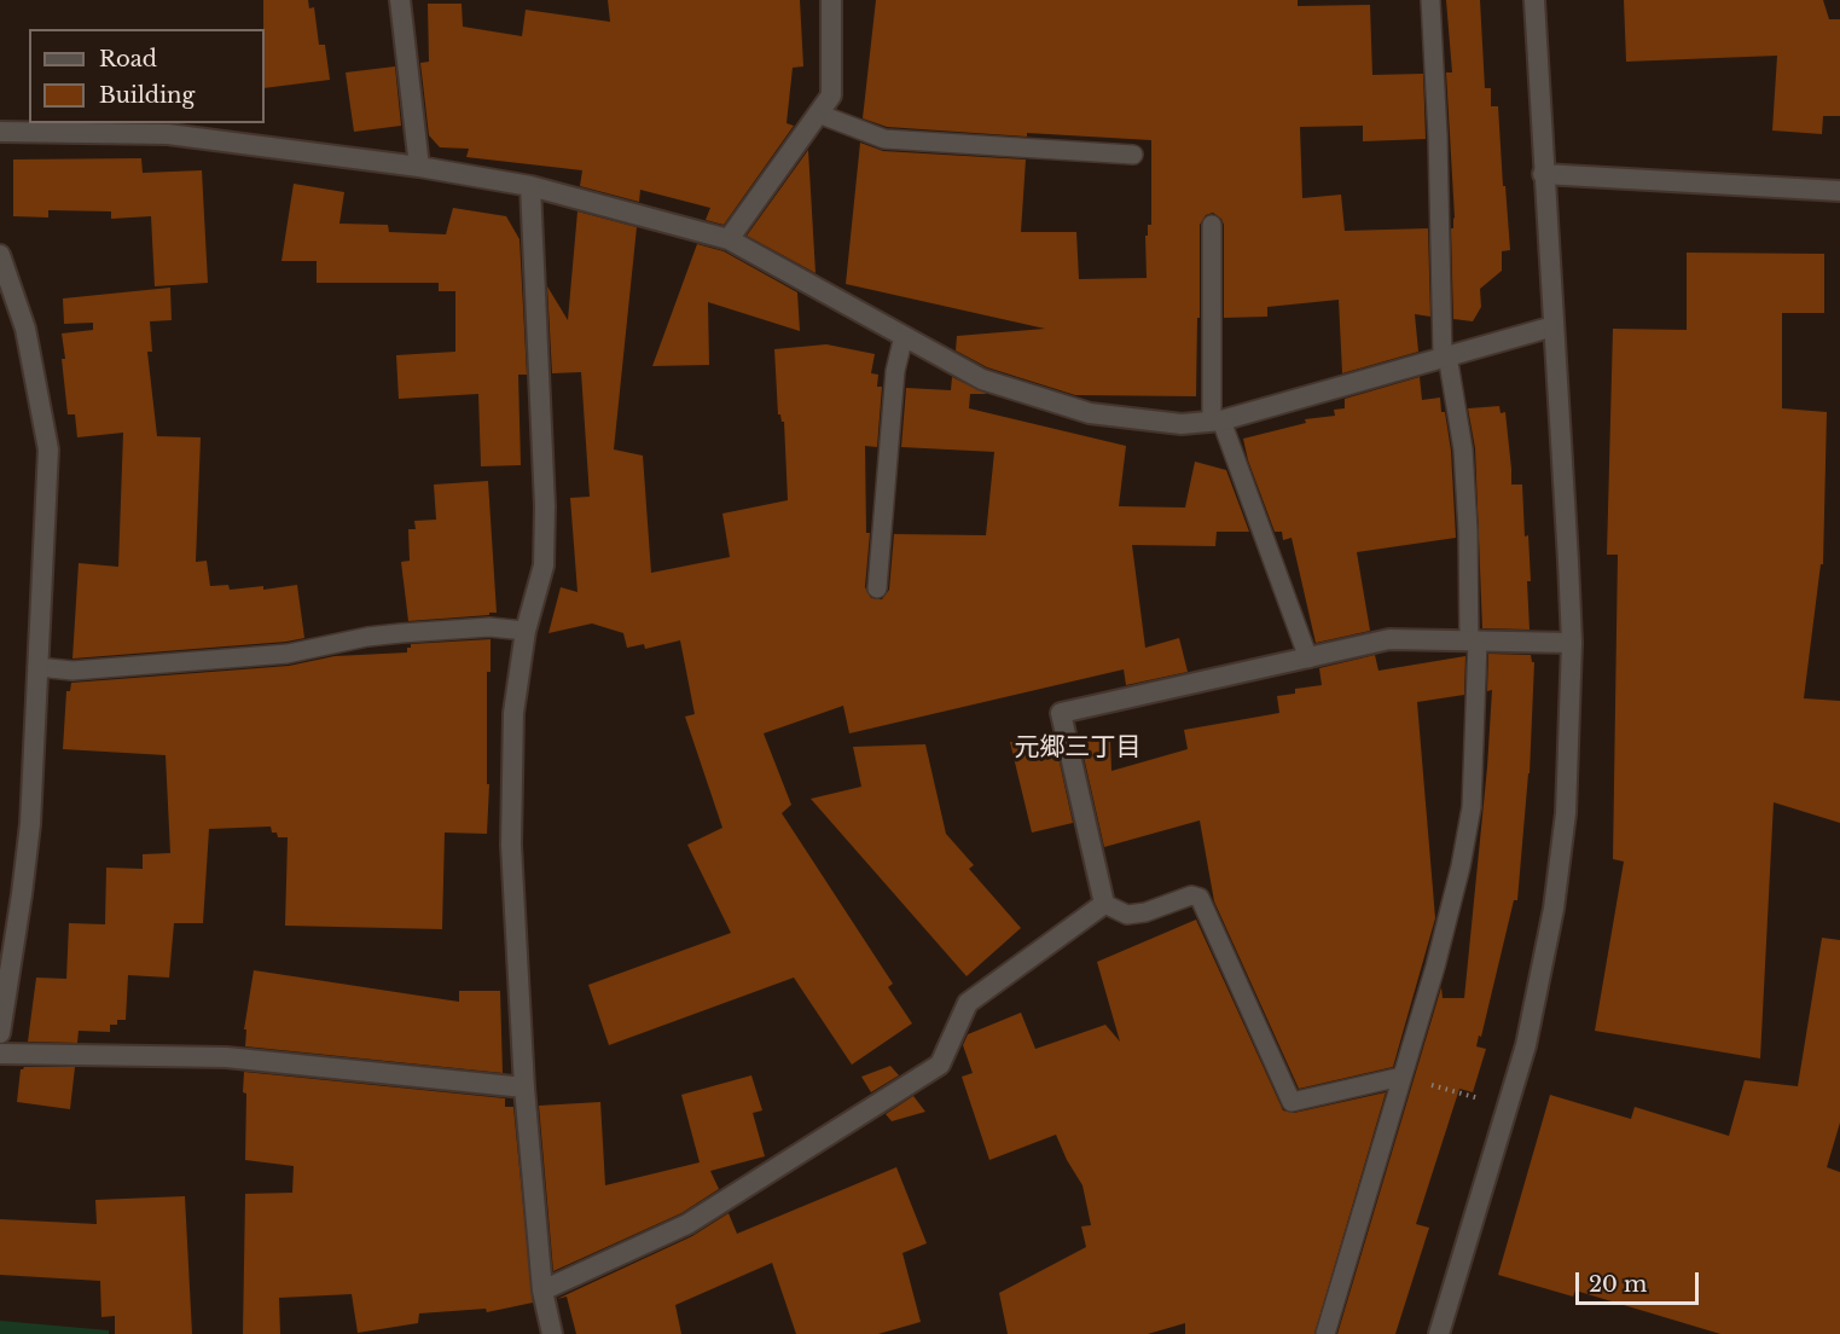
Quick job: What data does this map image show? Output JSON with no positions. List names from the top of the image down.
{
  "districts": ["元郷三丁目"],
  "legend": ["Road", "Building"],
  "scale_bar": "20 m"
}
